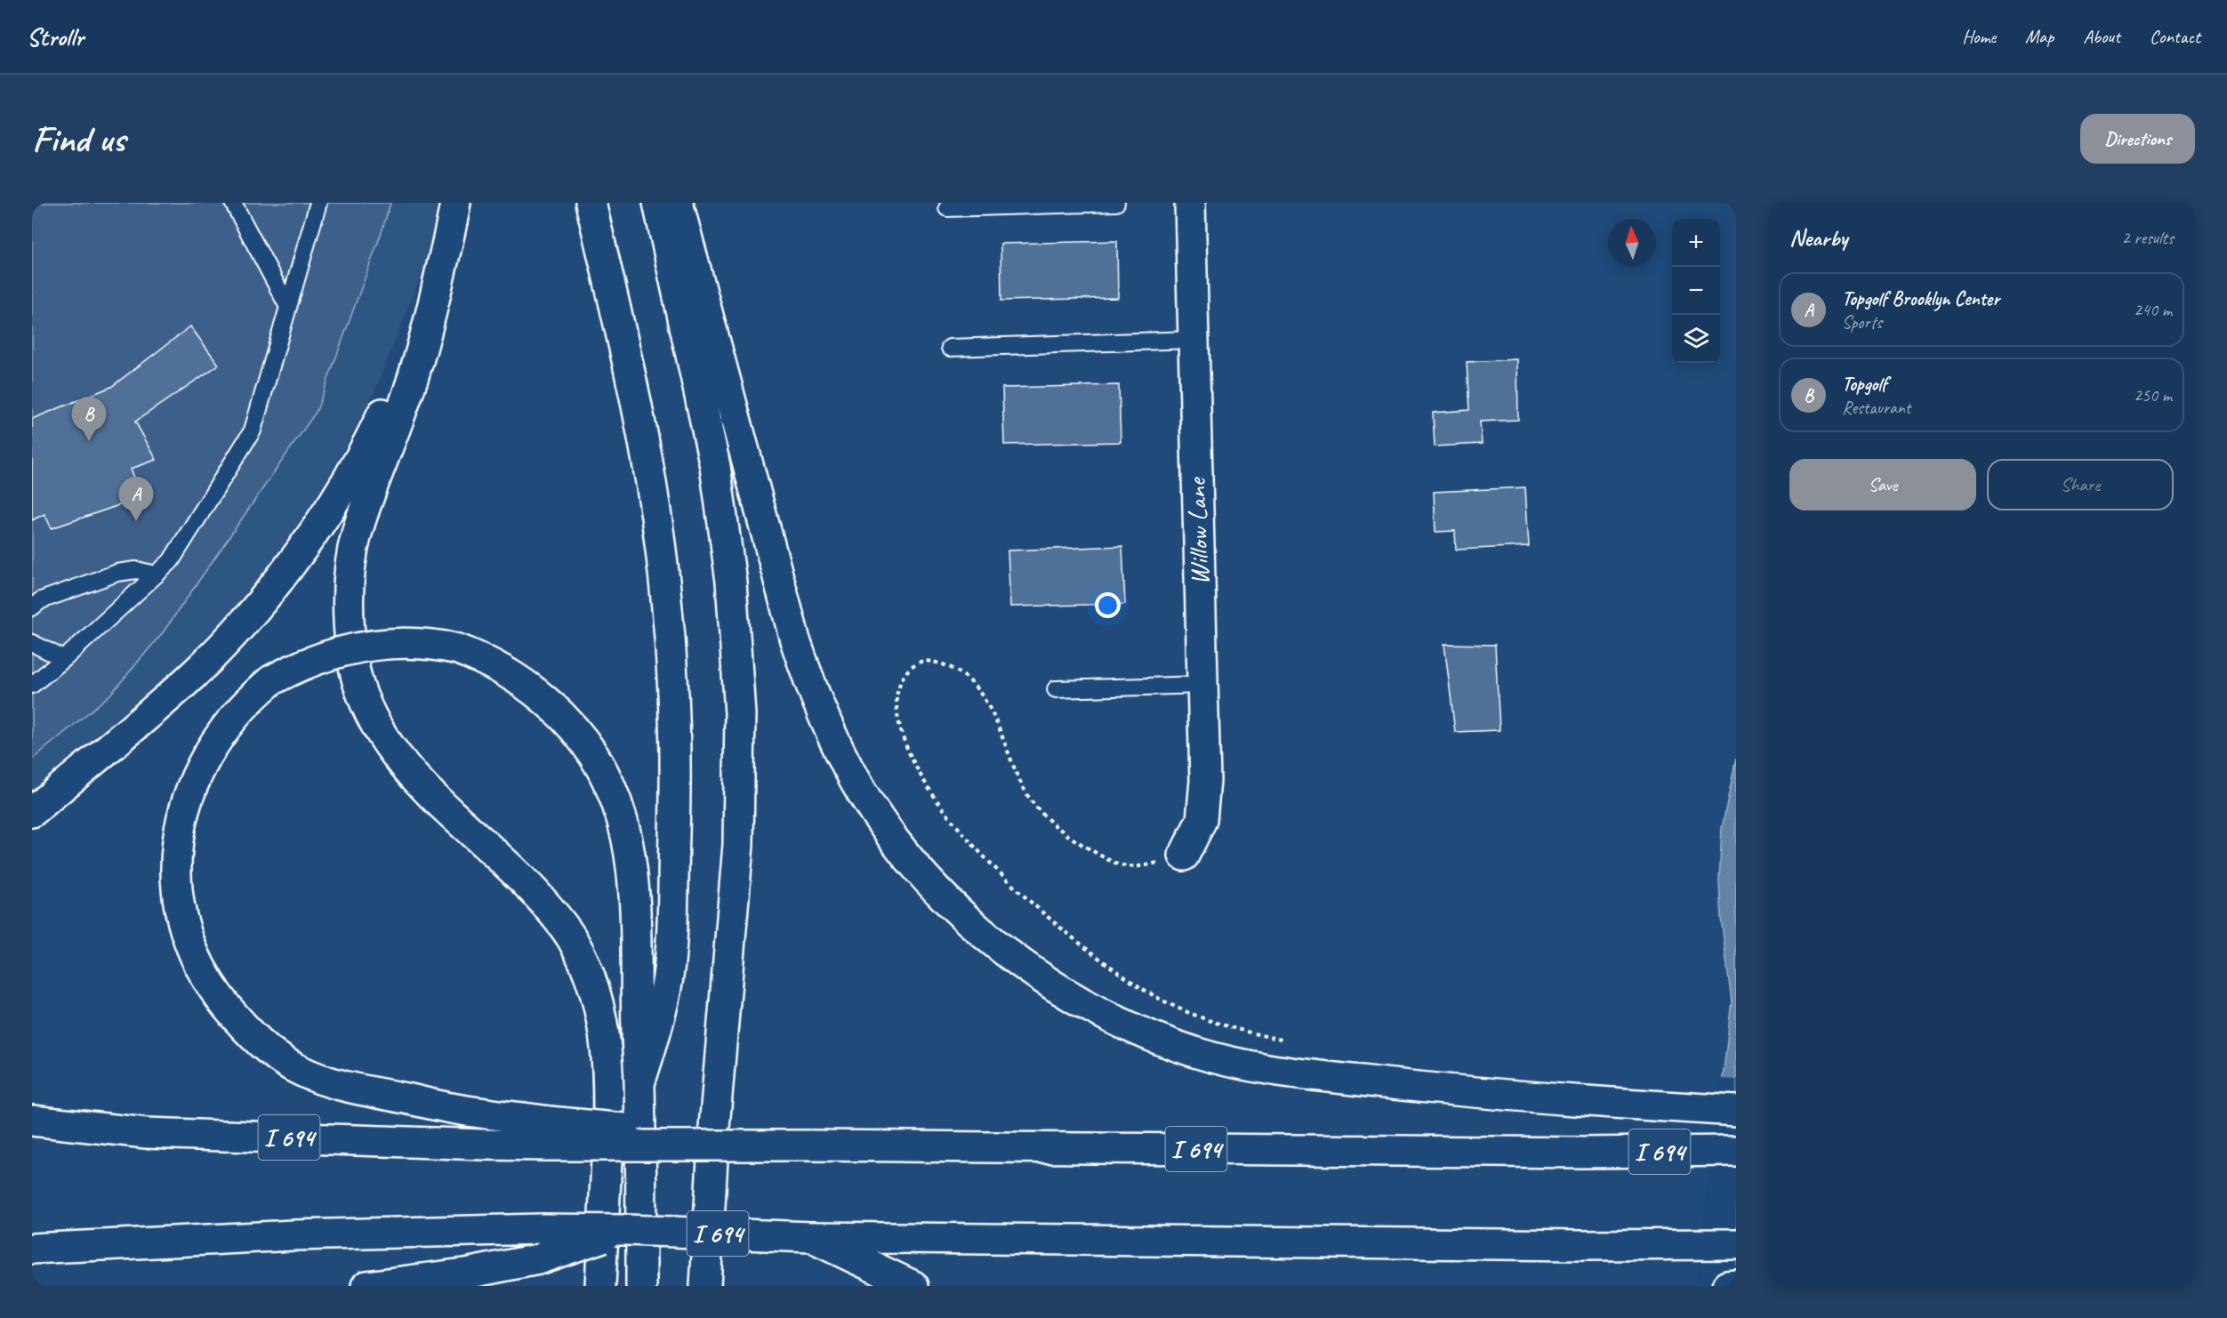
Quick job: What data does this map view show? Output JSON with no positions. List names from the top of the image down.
{
  "streets": {
    "main road": ["Willow Lane", "I 694"]
  },
  "north": "top",
  "page": {
    "header": "Strollr",
    "nav": [
      "Home",
      "Map",
      "About",
      "Contact"
    ],
    "buttons": [
      "Directions",
      ["Save", "Share"]
    ],
    "title": "Find us",
    "heading": ["Nearby", "2 results"],
    "map_buttons": ["+", "−"],
    "list": [
      {
        "mark": "A",
        "name": "Topgolf Brooklyn Center",
        "note": "Sports",
        "value": "240 m"
      },
      {
        "mark": "B",
        "name": "Topgolf",
        "note": "Restaurant",
        "value": "250 m"
      }
    ],
    "pins": ["B", "A"]
  }
}
